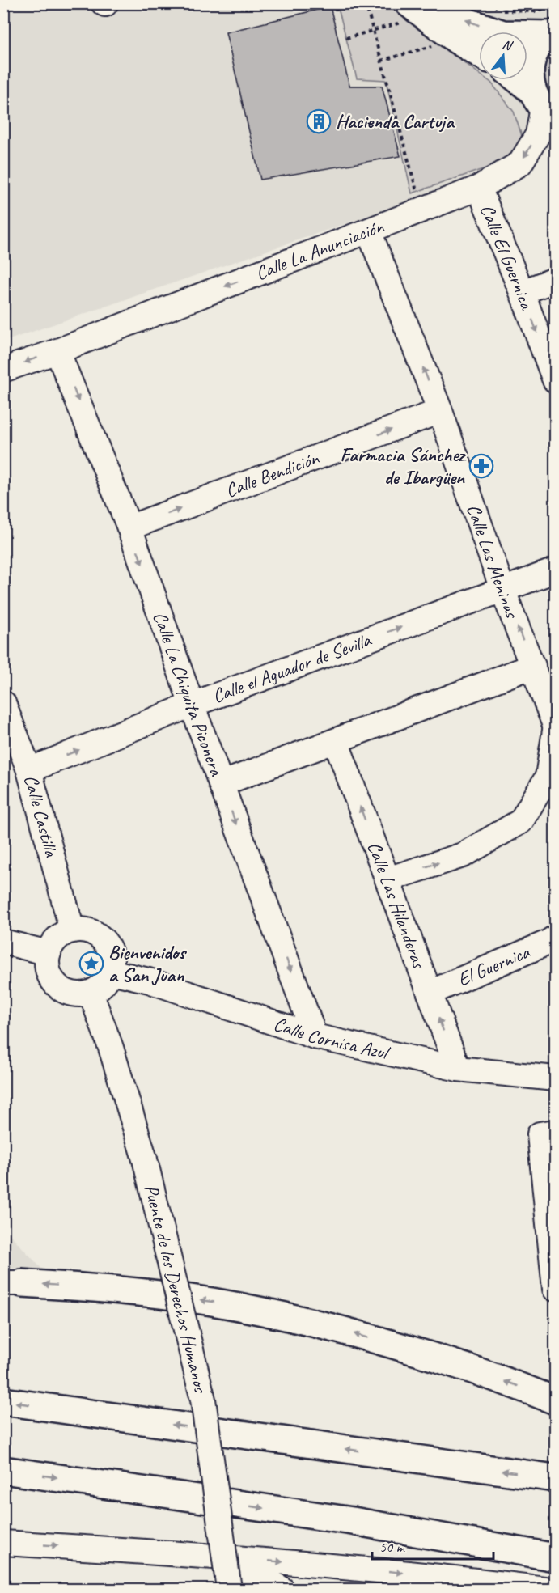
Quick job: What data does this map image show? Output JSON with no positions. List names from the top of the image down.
{
  "streets": {
    "street": [
      "Calle La Anunciación",
      "Calle El Guernica",
      "Calle Bendición",
      "Calle Las Meninas",
      "Calle el Aguador de Sevilla",
      "Calle La Chiquita Piconera",
      "Calle Castilla",
      "Calle Las Hilanderas",
      "El Guernica",
      "Calle Cornisa Azul",
      "Puente de los Derechos Humanos"
    ]
  },
  "crossings": [
    ["Calle La Anunciación", "Calle El Guernica"],
    ["Calle La Anunciación", "Calle Las Meninas"],
    ["Calle La Anunciación", "Calle La Chiquita Piconera"],
    ["Calle Bendición", "Calle Las Meninas"],
    ["Calle Bendición", "Calle La Chiquita Piconera"],
    ["Calle Las Meninas", "Calle el Aguador de Sevilla"],
    ["Calle el Aguador de Sevilla", "Calle La Chiquita Piconera"],
    ["Calle el Aguador de Sevilla", "Calle Castilla"],
    ["Calle La Chiquita Piconera", "Calle Cornisa Azul"],
    ["Calle Castilla", "Calle Cornisa Azul"],
    ["Calle Castilla", "Puente de los Derechos Humanos"],
    ["Calle Las Hilanderas", "El Guernica"],
    ["Calle Las Hilanderas", "Calle Cornisa Azul"],
    ["Calle Cornisa Azul", "Puente de los Derechos Humanos"]
  ],
  "one_way": [
    "Calle La Anunciación",
    "Calle El Guernica",
    "Calle Bendición",
    "Calle Las Meninas",
    "Calle La Chiquita Piconera",
    "Calle Las Hilanderas"
  ],
  "places": {
    "building": ["Hacienda Cartuja"],
    "pharmacy": ["Farmacia Sánchez de Ibargüen"],
    "place": ["Bienvenidos a San Juan"]
  },
  "scale_bar": "50 m",
  "north": "top"
}
